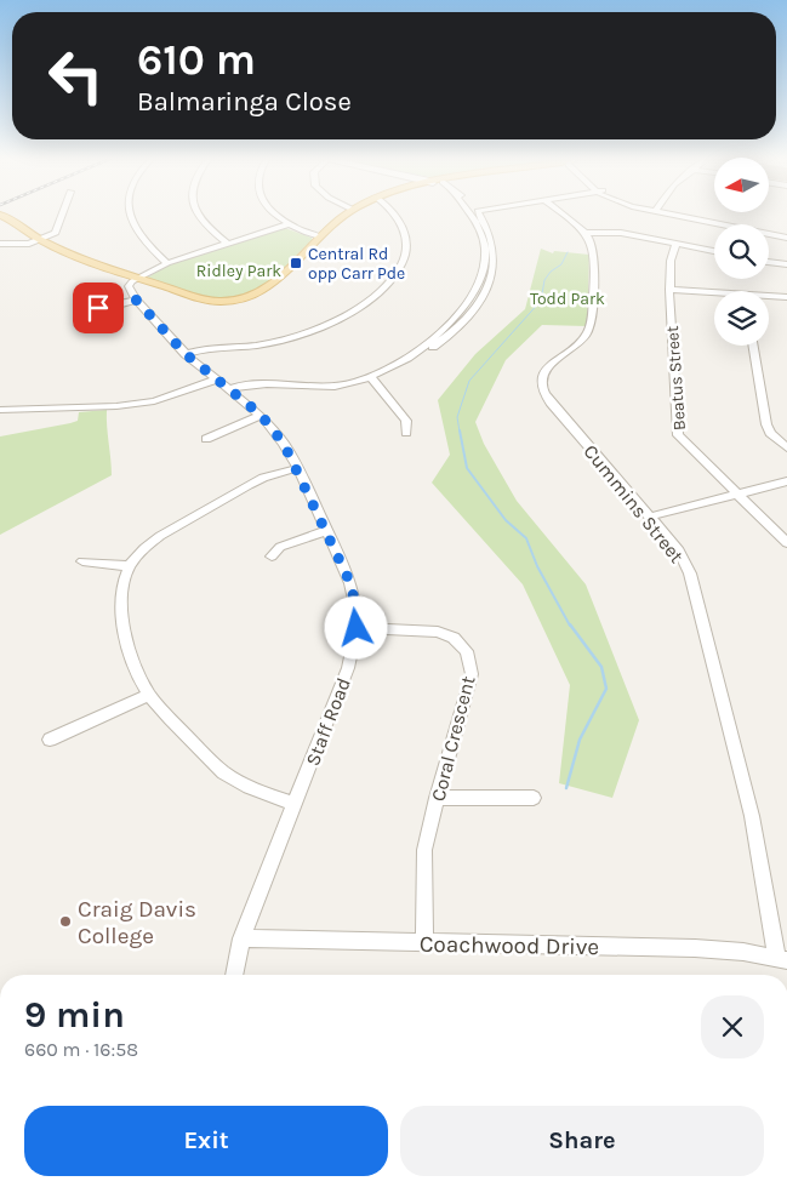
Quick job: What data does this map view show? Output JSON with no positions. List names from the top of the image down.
{
  "streets": {
    "street": [
      "Beatus Street",
      "Cummins Street",
      "Staff Road",
      "Coral Crescent",
      "Coachwood Drive"
    ]
  },
  "crossings": [
    ["Cummins Street", "Coachwood Drive"],
    ["Staff Road", "Coral Crescent"],
    ["Staff Road", "Coachwood Drive"],
    ["Coral Crescent", "Coachwood Drive"]
  ],
  "parks": ["Ridley Park", "Todd Park"],
  "places": {
    "transit": ["Central Rd opp Carr Pde"],
    "other": ["Craig Davis College"]
  },
  "north": "left",
  "page": {
    "turn": ["610 m", "Balmaringa Close"],
    "heading": ["9 min", "660 m · 16:58"],
    "buttons": ["Exit", "Share"]
  }
}
